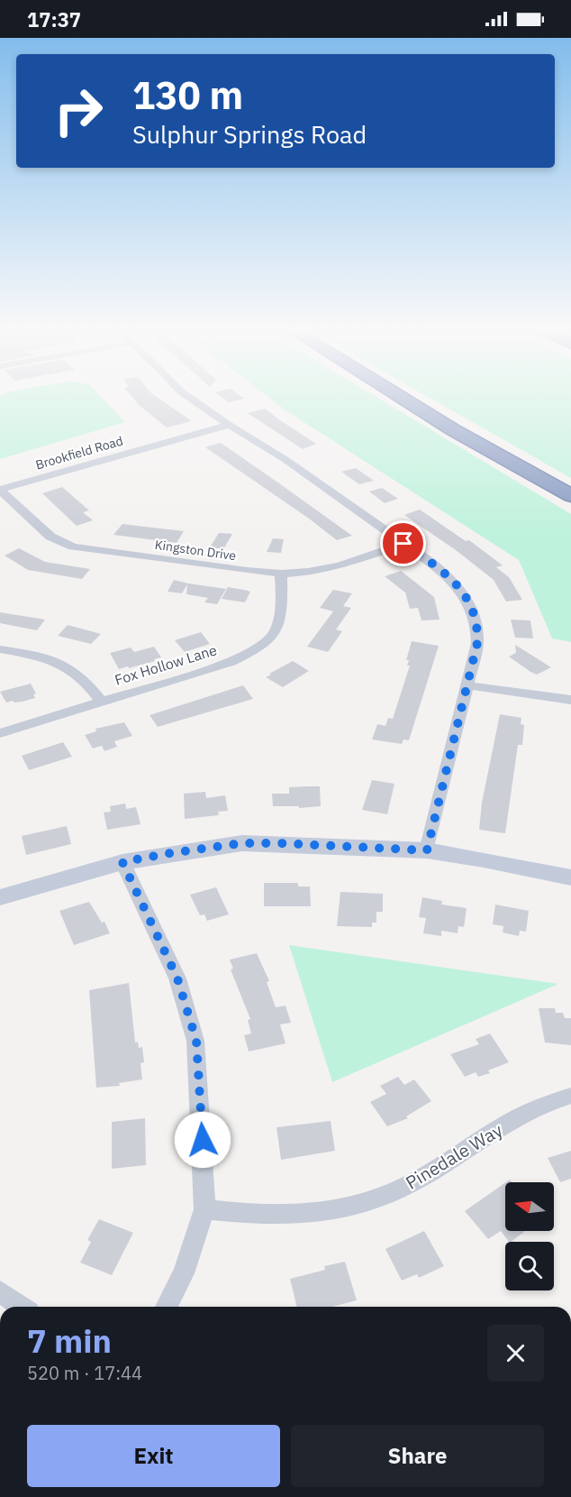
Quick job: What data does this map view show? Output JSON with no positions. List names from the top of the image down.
{
  "streets": {
    "street": [
      "Brookfield Road",
      "Kingston Drive",
      "Fox Hollow Lane",
      "Pinedale Way"
    ]
  },
  "crossings": [
    ["Brookfield Road", "Kingston Drive"],
    ["Kingston Drive", "Fox Hollow Lane"]
  ],
  "north": "left",
  "page": {
    "status": "17:37",
    "turn": ["130 m", "Sulphur Springs Road"],
    "heading": ["7 min", "520 m · 17:44"],
    "buttons": ["Exit", "Share"]
  }
}
